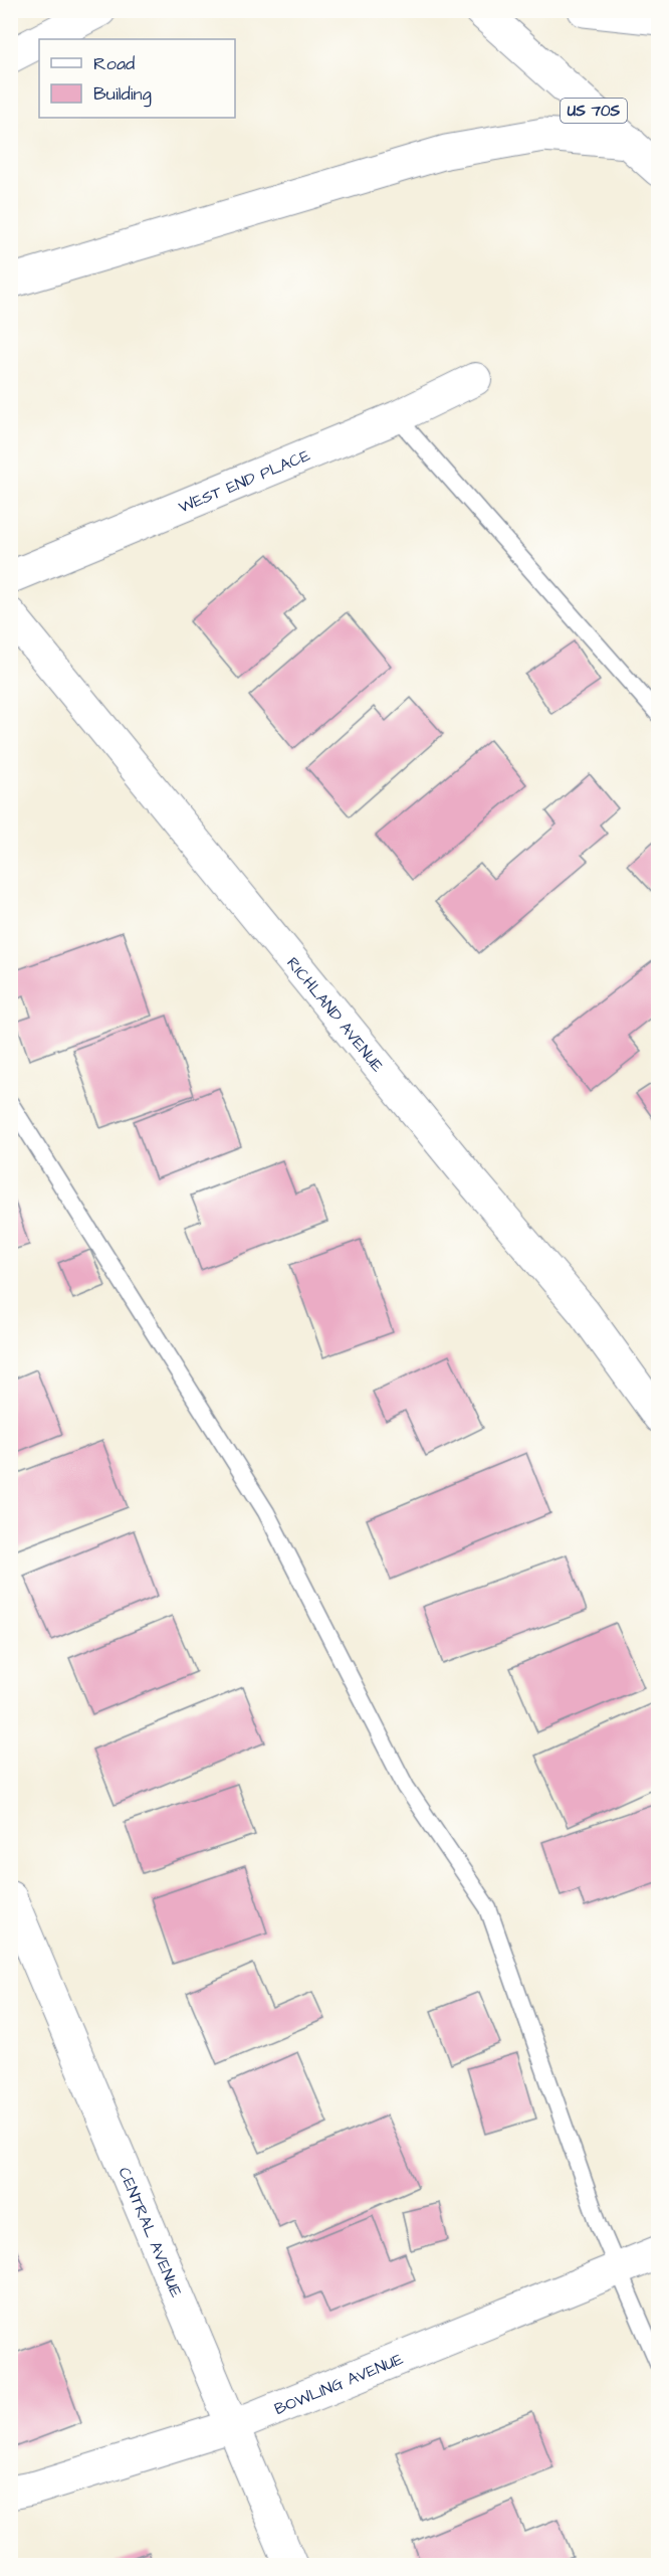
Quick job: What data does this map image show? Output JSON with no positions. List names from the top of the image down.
{
  "streets": {
    "main road": ["US 70S", "BOWLING AVENUE"],
    "street": ["WEST END PLACE", "RICHLAND AVENUE", "CENTRAL AVENUE"]
  },
  "crossings": [
    ["CENTRAL AVENUE", "BOWLING AVENUE"]
  ],
  "legend": ["Road", "Building"]
}
